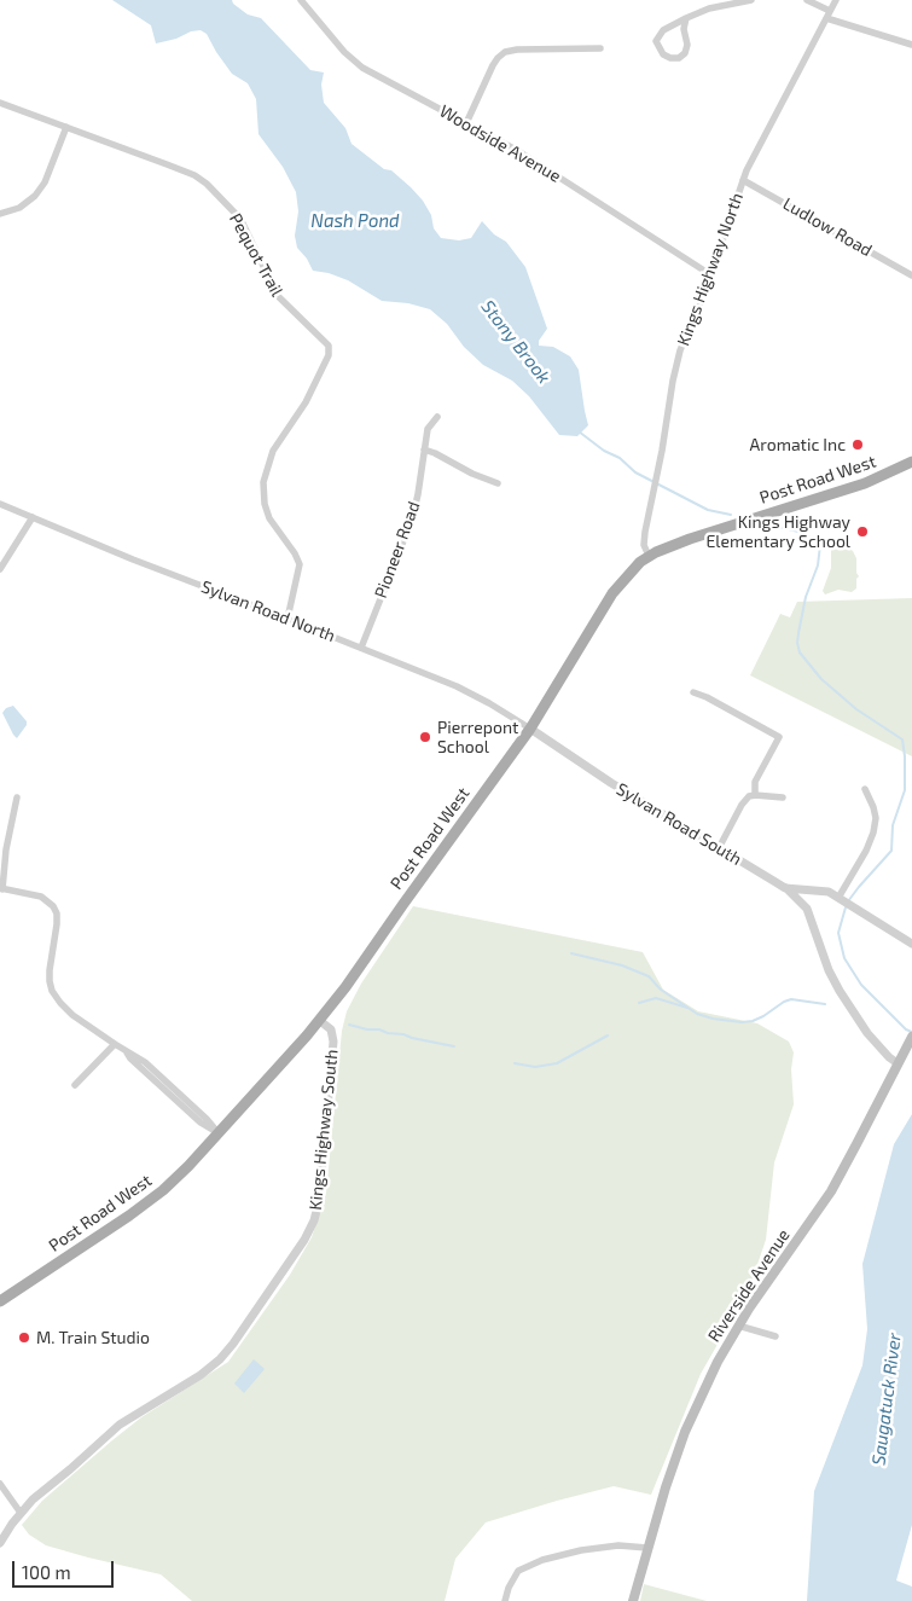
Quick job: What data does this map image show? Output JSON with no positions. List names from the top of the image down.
{
  "streets": {
    "main road": ["Post Road West", "Riverside Avenue"],
    "street": [
      "Woodside Avenue",
      "Ludlow Road",
      "Pequot Trail",
      "Kings Highway North",
      "Pioneer Road",
      "Sylvan Road North",
      "Sylvan Road South",
      "Kings Highway South"
    ]
  },
  "crossings": [
    ["Woodside Avenue", "Kings Highway North"],
    ["Ludlow Road", "Kings Highway North"],
    ["Pequot Trail", "Sylvan Road North"],
    ["Kings Highway North", "Post Road West"],
    ["Post Road West", "Sylvan Road North"],
    ["Post Road West", "Sylvan Road South"],
    ["Post Road West", "Kings Highway South"],
    ["Pioneer Road", "Sylvan Road North"],
    ["Sylvan Road North", "Sylvan Road South"]
  ],
  "water": ["Nash Pond", "Stony Brook", "Saugatuck River"],
  "places": [
    "Aromatic Inc",
    "Kings Highway Elementary School",
    "Pierrepont School",
    "M. Train Studio"
  ],
  "scale_bar": "100 m"
}
